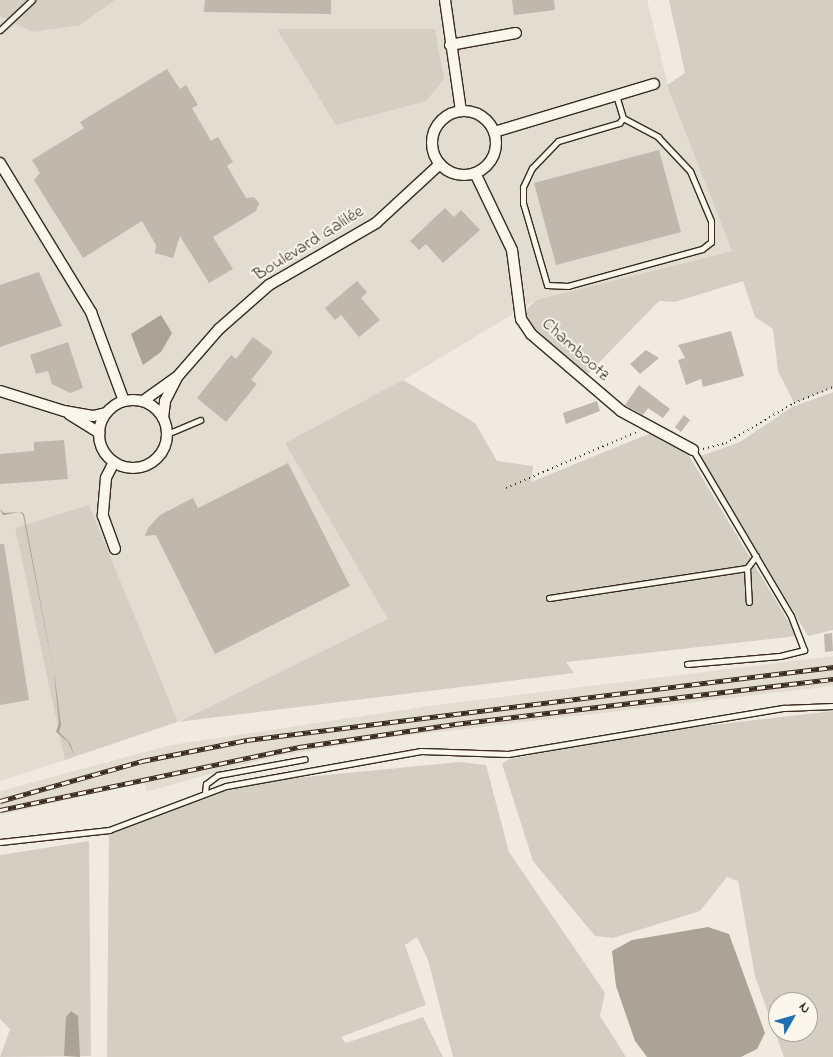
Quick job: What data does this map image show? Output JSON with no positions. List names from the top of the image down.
{
  "streets": {
    "street": ["Boulevard Galilée", "Chambootz"]
  },
  "crossings": [
    ["Boulevard Galilée", "Chambootz"]
  ],
  "north": "top right"
}
